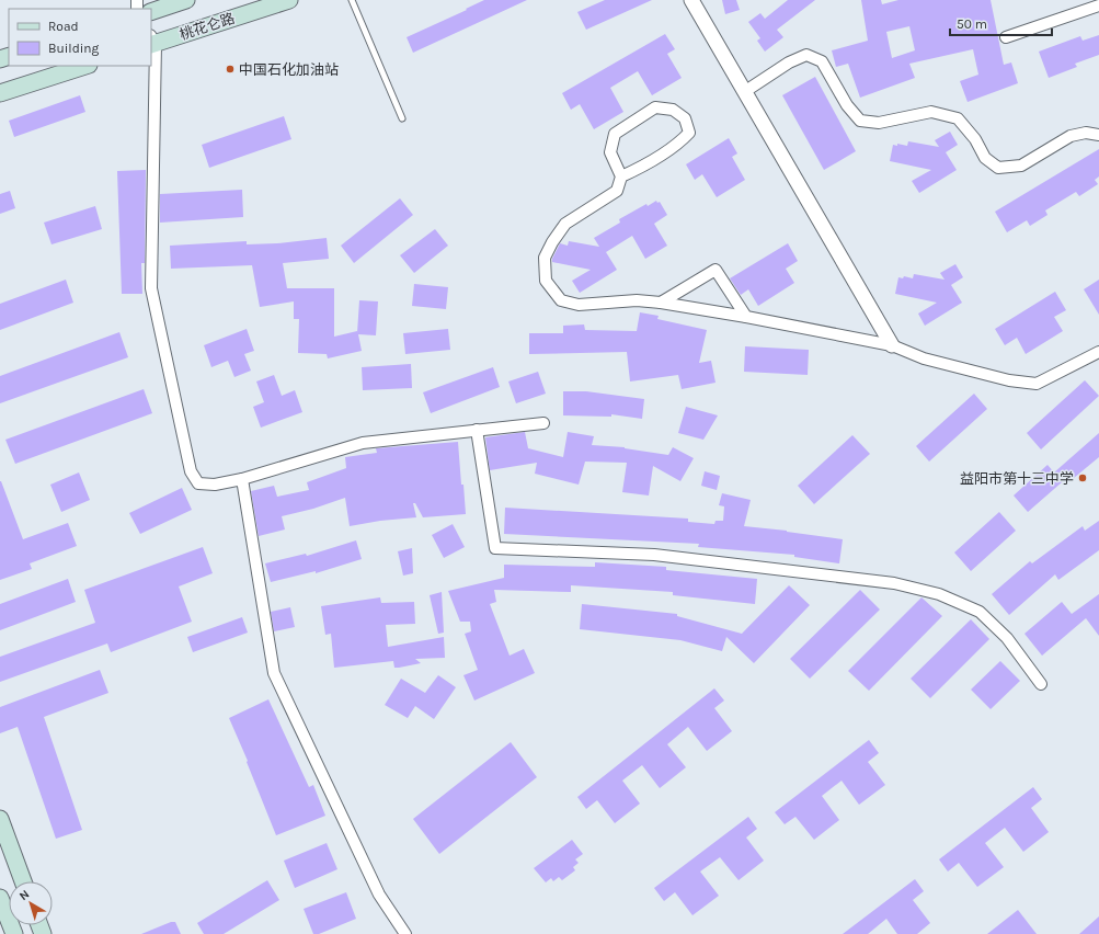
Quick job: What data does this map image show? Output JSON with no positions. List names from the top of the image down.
{
  "streets": {
    "main road": ["桃花仑路"]
  },
  "places": ["中国石化加油站", "益阳市第十三中学"],
  "legend": ["Road", "Building"],
  "scale_bar": "50 m",
  "north": "top left"
}
